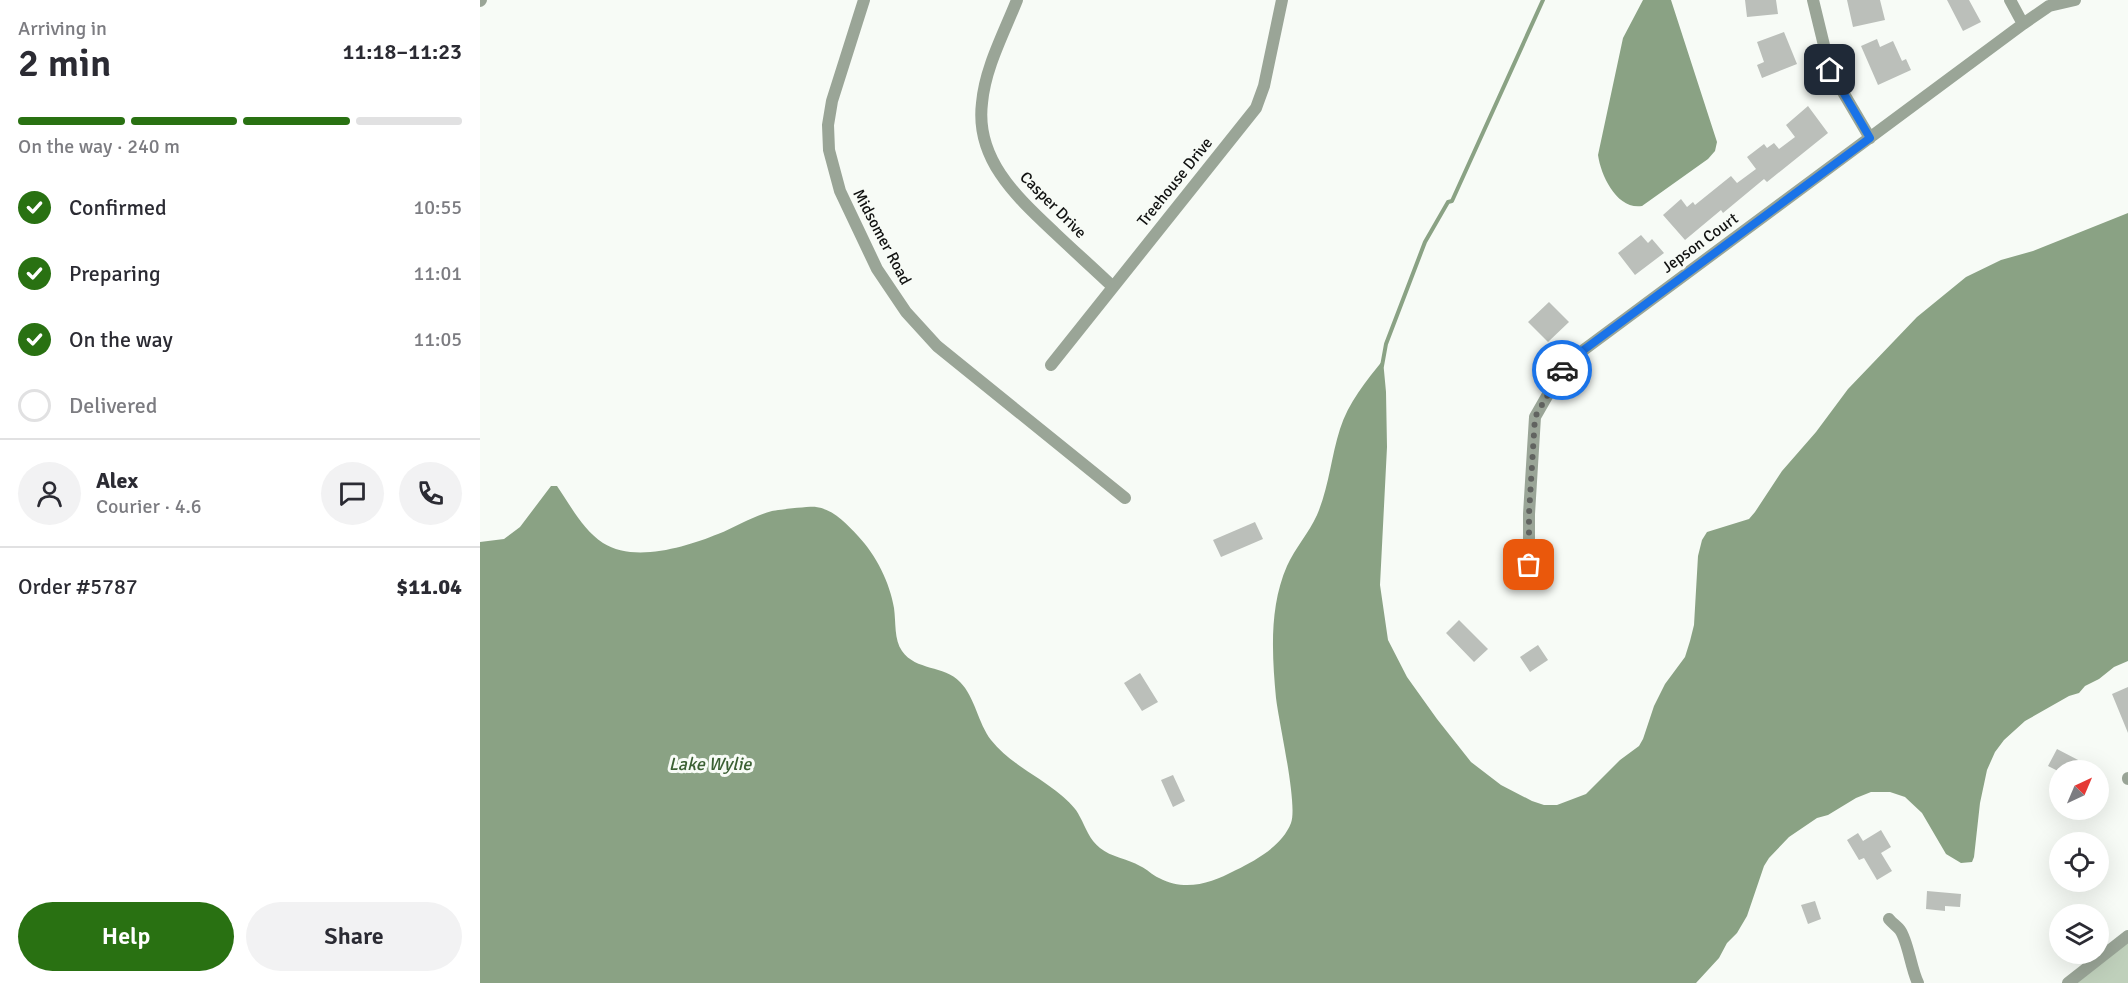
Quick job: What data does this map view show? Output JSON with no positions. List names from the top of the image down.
{
  "streets": {
    "street": [
      "Treehouse Drive",
      "Casper Drive",
      "Midsomer Road",
      "Jepson Court"
    ]
  },
  "crossings": [
    ["Treehouse Drive", "Casper Drive"]
  ],
  "water": ["Lake Wylie"],
  "north": "top right",
  "page": {
    "heading": ["2 min", "Arriving in", "11:18–11:23"],
    "panel": [
      "Alex",
      "Courier · 4.6",
      "Order #5787",
      "$11.04"
    ],
    "bar": "On the way · 240 m",
    "list": [
      ["Confirmed", "10:55"],
      ["Preparing", "11:01"],
      ["On the way", "11:05"],
      "Delivered"
    ],
    "buttons": ["Help", "Share"]
  }
}
